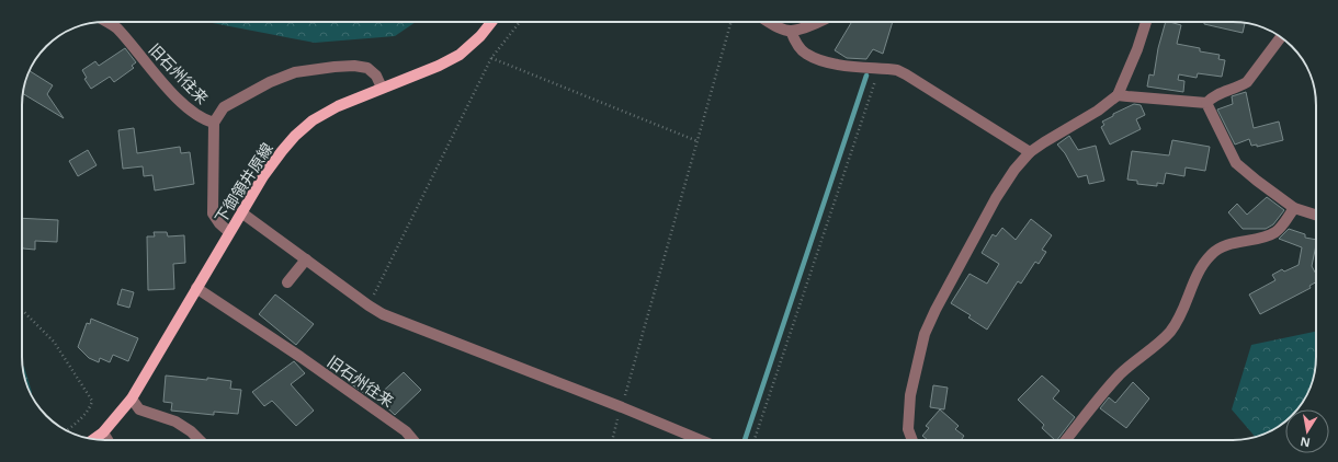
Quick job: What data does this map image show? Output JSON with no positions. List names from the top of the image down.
{
  "streets": {
    "main road": ["下御領井原線"],
    "street": ["旧石州往来"]
  },
  "crossings": [
    ["旧石州往来", "下御領井原線"]
  ],
  "north": "bottom"
}
